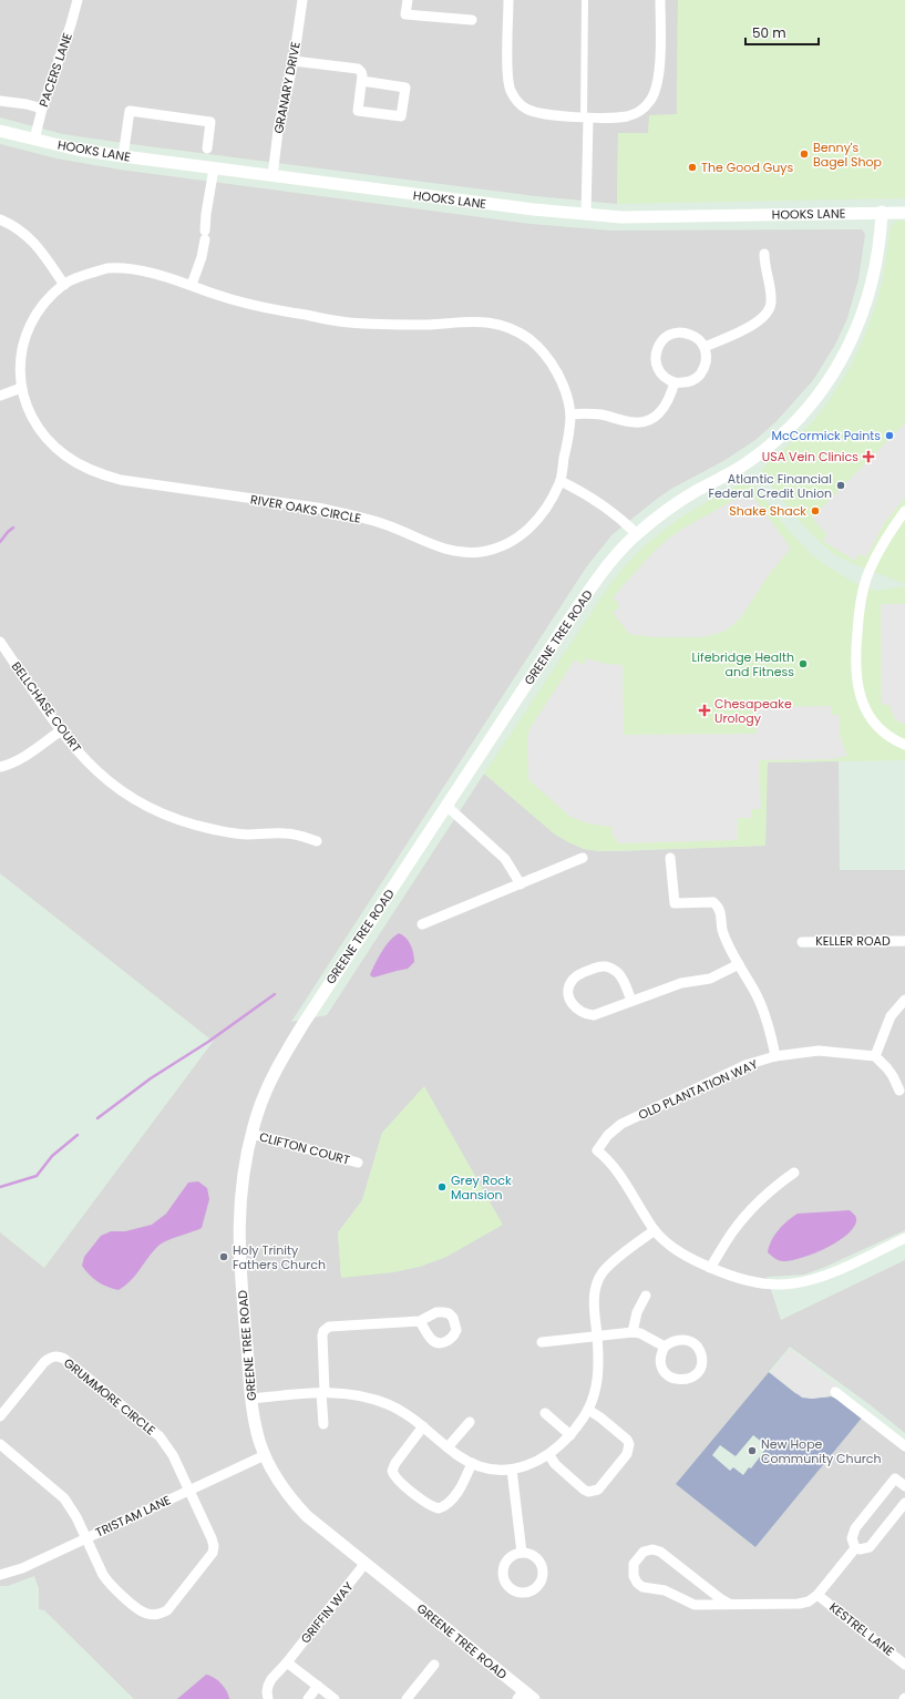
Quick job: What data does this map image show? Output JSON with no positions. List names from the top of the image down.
{
  "streets": {
    "street": [
      "PACERS LANE",
      "GRANARY DRIVE",
      "HOOKS LANE",
      "RIVER OAKS CIRCLE",
      "GREENE TREE ROAD",
      "BELLCHASE COURT",
      "KELLER ROAD",
      "OLD PLANTATION WAY",
      "CLIFTON COURT",
      "GRUMMORE CIRCLE",
      "TRISTAM LANE",
      "GRIFFIN WAY",
      "KESTREL LANE"
    ]
  },
  "crossings": [
    ["PACERS LANE", "HOOKS LANE"],
    ["GRANARY DRIVE", "HOOKS LANE"],
    ["HOOKS LANE", "GREENE TREE ROAD"],
    ["GREENE TREE ROAD", "CLIFTON COURT"],
    ["GREENE TREE ROAD", "TRISTAM LANE"],
    ["GREENE TREE ROAD", "GRIFFIN WAY"],
    ["GRUMMORE CIRCLE", "TRISTAM LANE"]
  ],
  "places": {
    "other": [
      "Benny's Bagel Shop",
      "The Good Guys",
      "McCormick Paints",
      "Atlantic Financial Federal Credit Union",
      "Shake Shack",
      "Lifebridge Health and Fitness",
      "Grey Rock Mansion",
      "Holy Trinity Fathers Church",
      "New Hope Community Church"
    ],
    "health": ["USA Vein Clinics", "Chesapeake Urology"]
  },
  "scale_bar": "50 m"
}
